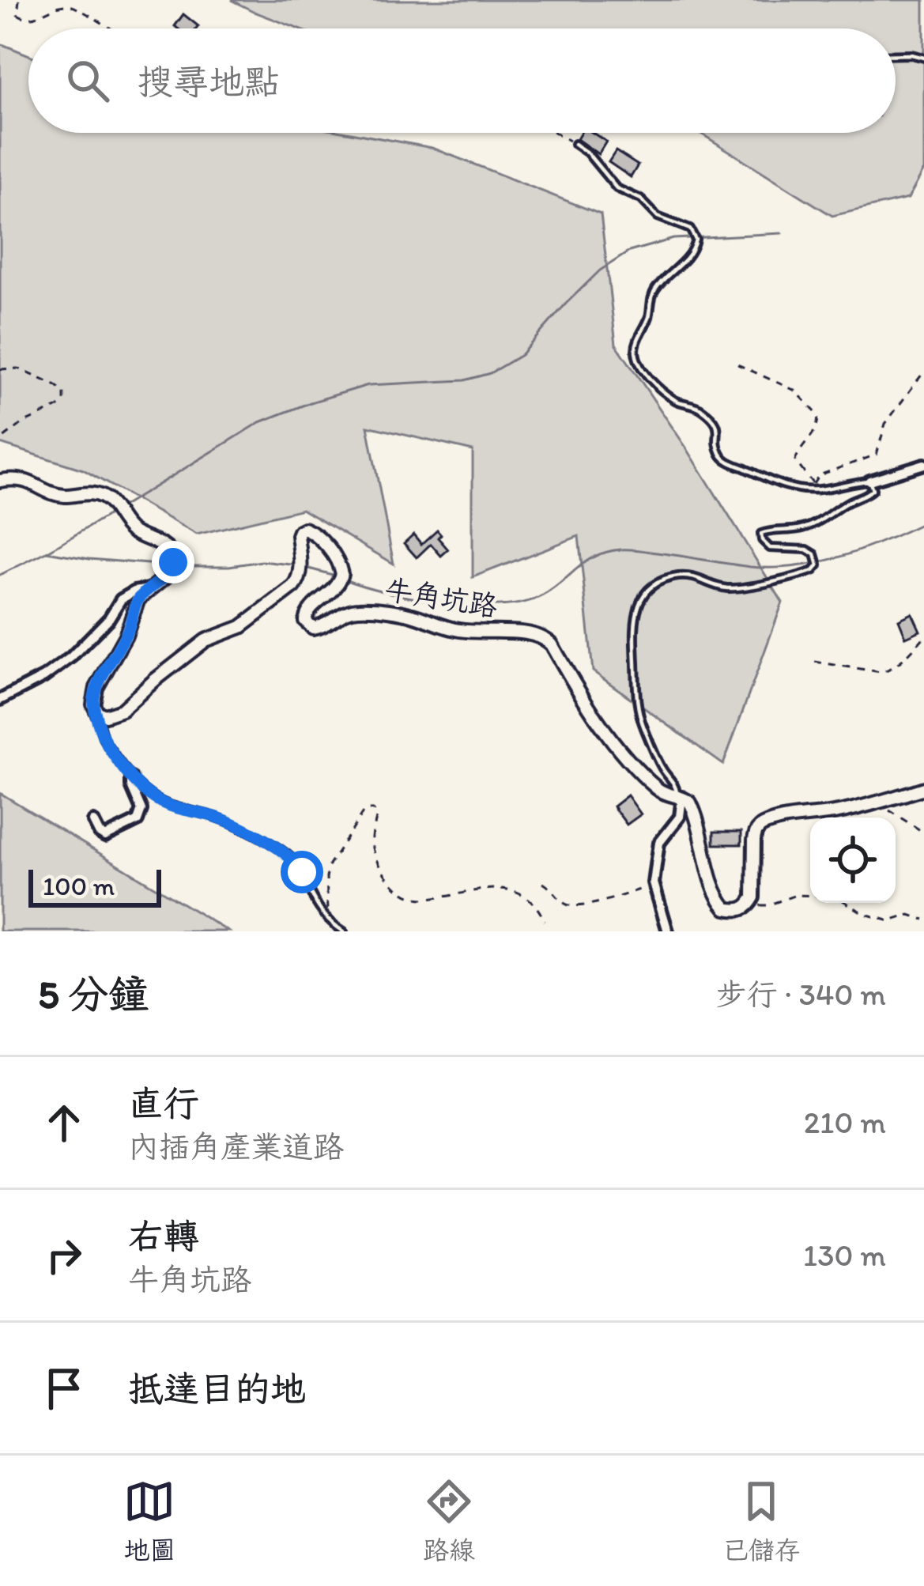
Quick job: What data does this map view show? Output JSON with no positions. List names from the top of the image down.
{
  "streets": {
    "street": ["牛角坑路"]
  },
  "scale_bar": "100 m",
  "page": {
    "search": "搜尋地點",
    "scale": "100 m",
    "heading": ["5 分鐘", "步行 · 340 m"],
    "list": [
      ["直行", "內插角產業道路", "210 m"],
      ["右轉", "牛角坑路", "130 m"],
      "抵達目的地"
    ],
    "nav": ["地圖", "路線", "已儲存"]
  }
}
